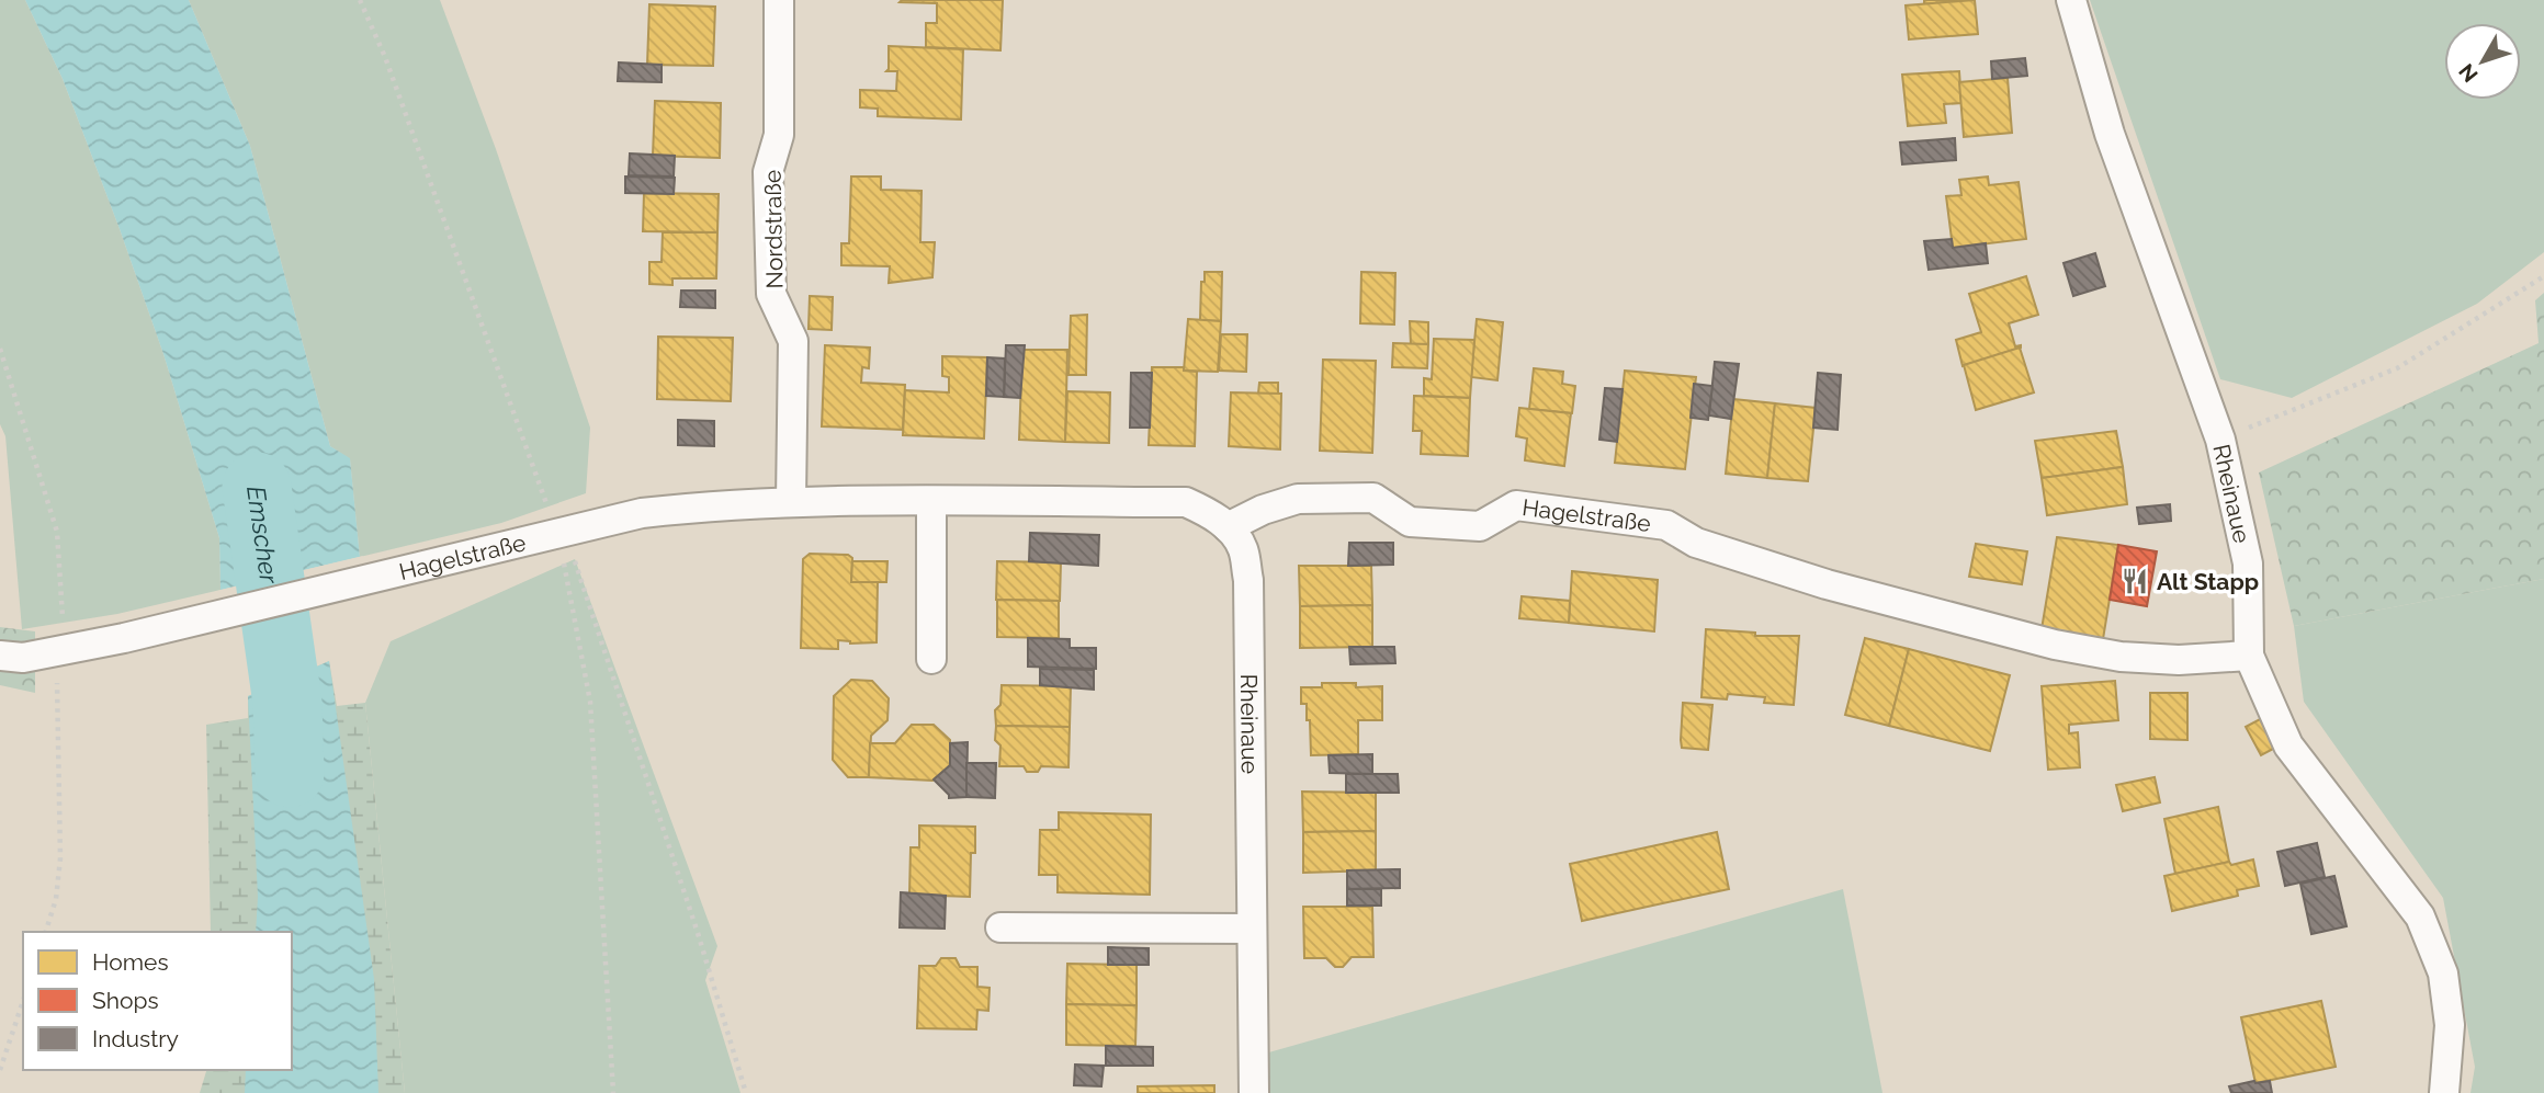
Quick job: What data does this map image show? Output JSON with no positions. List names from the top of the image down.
{
  "streets": {
    "street": ["Nordstraße", "Rheinaue", "Hagelstraße"]
  },
  "crossings": [
    ["Nordstraße", "Hagelstraße"],
    ["Rheinaue", "Hagelstraße"]
  ],
  "water": ["Emscher"],
  "places": {
    "restaurant": ["Alt Stapp"]
  },
  "legend": ["Homes", "Shops", "Industry"],
  "north": "bottom left"
}
